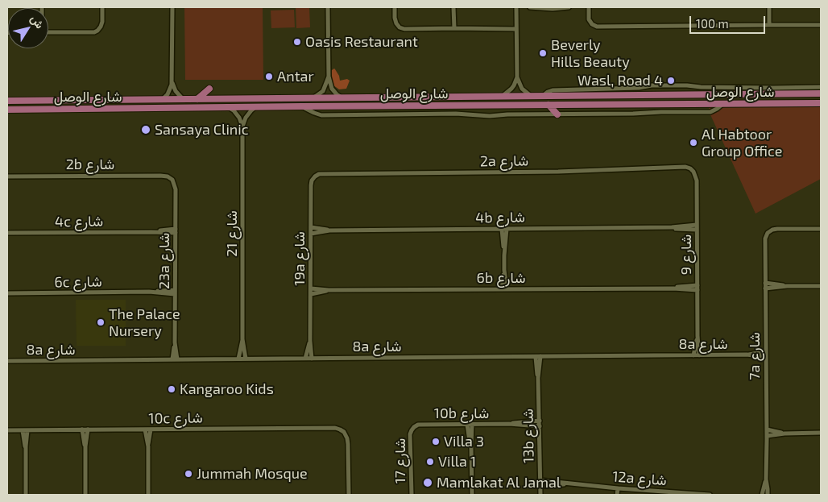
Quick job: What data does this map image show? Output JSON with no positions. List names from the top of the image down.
{
  "streets": {
    "main road": ["شارع الوصل"],
    "street": [
      "2a شارع",
      "2b شارع",
      "4b شارع",
      "4c شارع",
      "شارع 21",
      "شارع 9",
      "19a شارع",
      "23a شارع",
      "6b شارع",
      "6c شارع",
      "8a شارع",
      "7a شارع",
      "10b شارع",
      "10c شارع",
      "13b شارع",
      "شارع 17",
      "12a شارع"
    ]
  },
  "crossings": [
    ["2a شارع", "شارع 9"],
    ["2a شارع", "19a شارع"],
    ["2b شارع", "23a شارع"],
    ["4b شارع", "شارع 9"],
    ["4b شارع", "19a شارع"],
    ["4c شارع", "23a شارع"],
    ["شارع 21", "8a شارع"],
    ["شارع 9", "6b شارع"],
    ["شارع 9", "8a شارع"],
    ["19a شارع", "6b شارع"],
    ["19a شارع", "8a شارع"],
    ["23a شارع", "6c شارع"],
    ["23a شارع", "8a شارع"],
    ["8a شارع", "7a شارع"],
    ["8a شارع", "13b شارع"],
    ["10b شارع", "13b شارع"],
    ["10b شارع", "شارع 17"],
    ["13b شارع", "12a شارع"]
  ],
  "places": [
    "Oasis Restaurant",
    "Beverly Hills Beauty",
    "Antar",
    "Wasl, Road 4",
    "Sansaya Clinic",
    "Al Habtoor Group Office",
    "The Palace Nursery",
    "Kangaroo Kids",
    "Villa 3",
    "Villa 1",
    "Jummah Mosque",
    "Mamlakat Al Jamal"
  ],
  "scale_bar": "100 m",
  "north": "top right"
}
